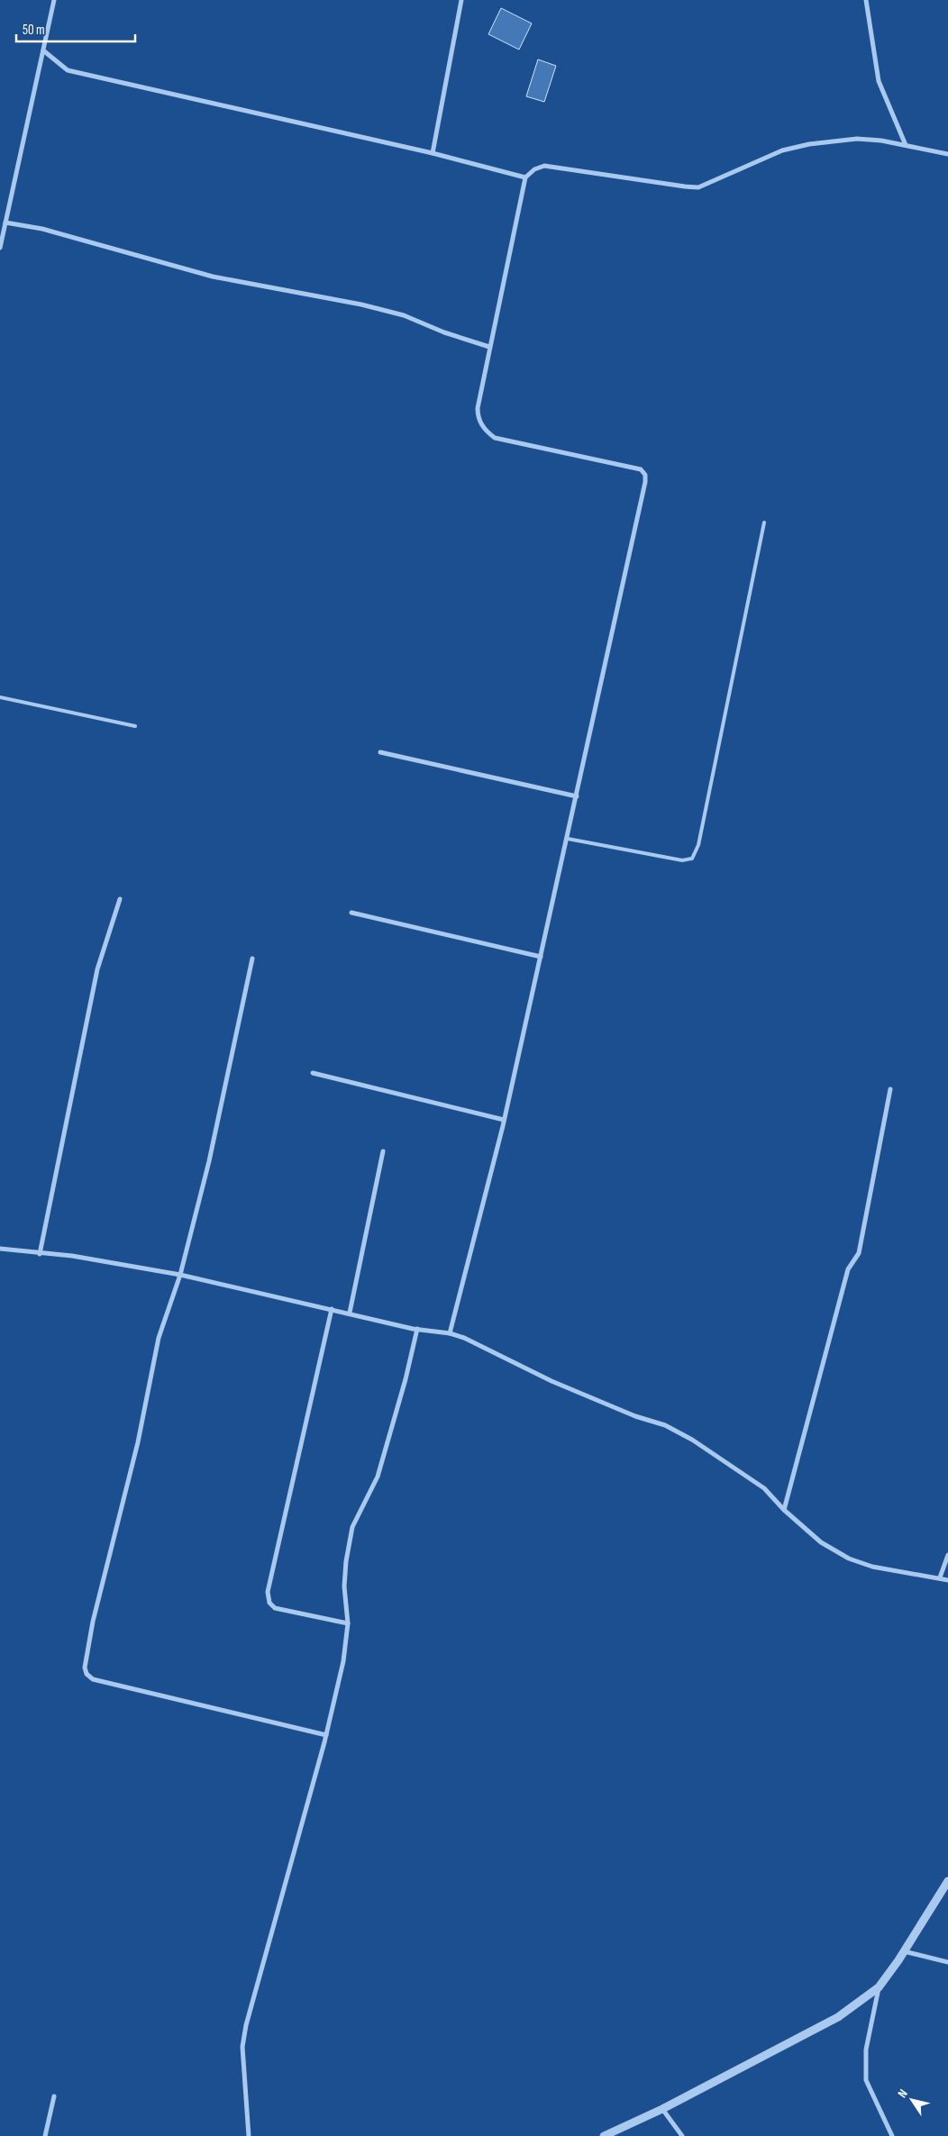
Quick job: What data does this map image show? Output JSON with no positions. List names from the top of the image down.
{
  "scale_bar": "50 m",
  "north": "top left"
}
